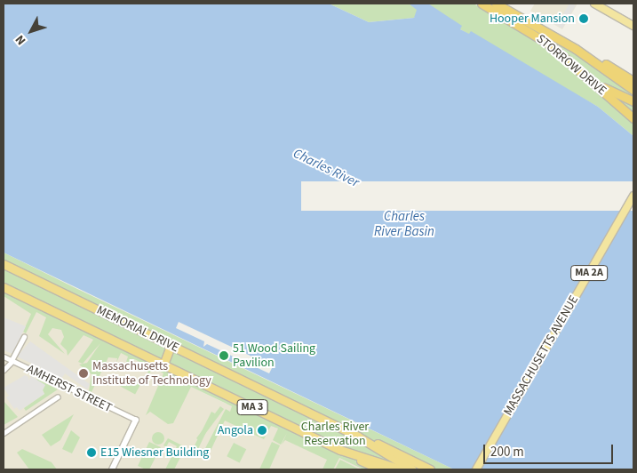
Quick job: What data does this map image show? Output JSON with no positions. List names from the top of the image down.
{
  "streets": {
    "highway": ["STORROW DRIVE", "MEMORIAL DRIVE", "MA 3"],
    "main road": ["MA 2A", "MASSACHUSETTS AVENUE"],
    "street": ["AMHERST STREET"]
  },
  "water": ["Charles River", "Charles River Basin"],
  "parks": ["Charles River Reservation"],
  "places": [
    "Hooper Mansion",
    "51 Wood Sailing Pavilion",
    "Massachusetts Institute of Technology",
    "Angola",
    "E15 Wiesner Building"
  ],
  "scale_bar": "200 m",
  "north": "bottom left"
}
